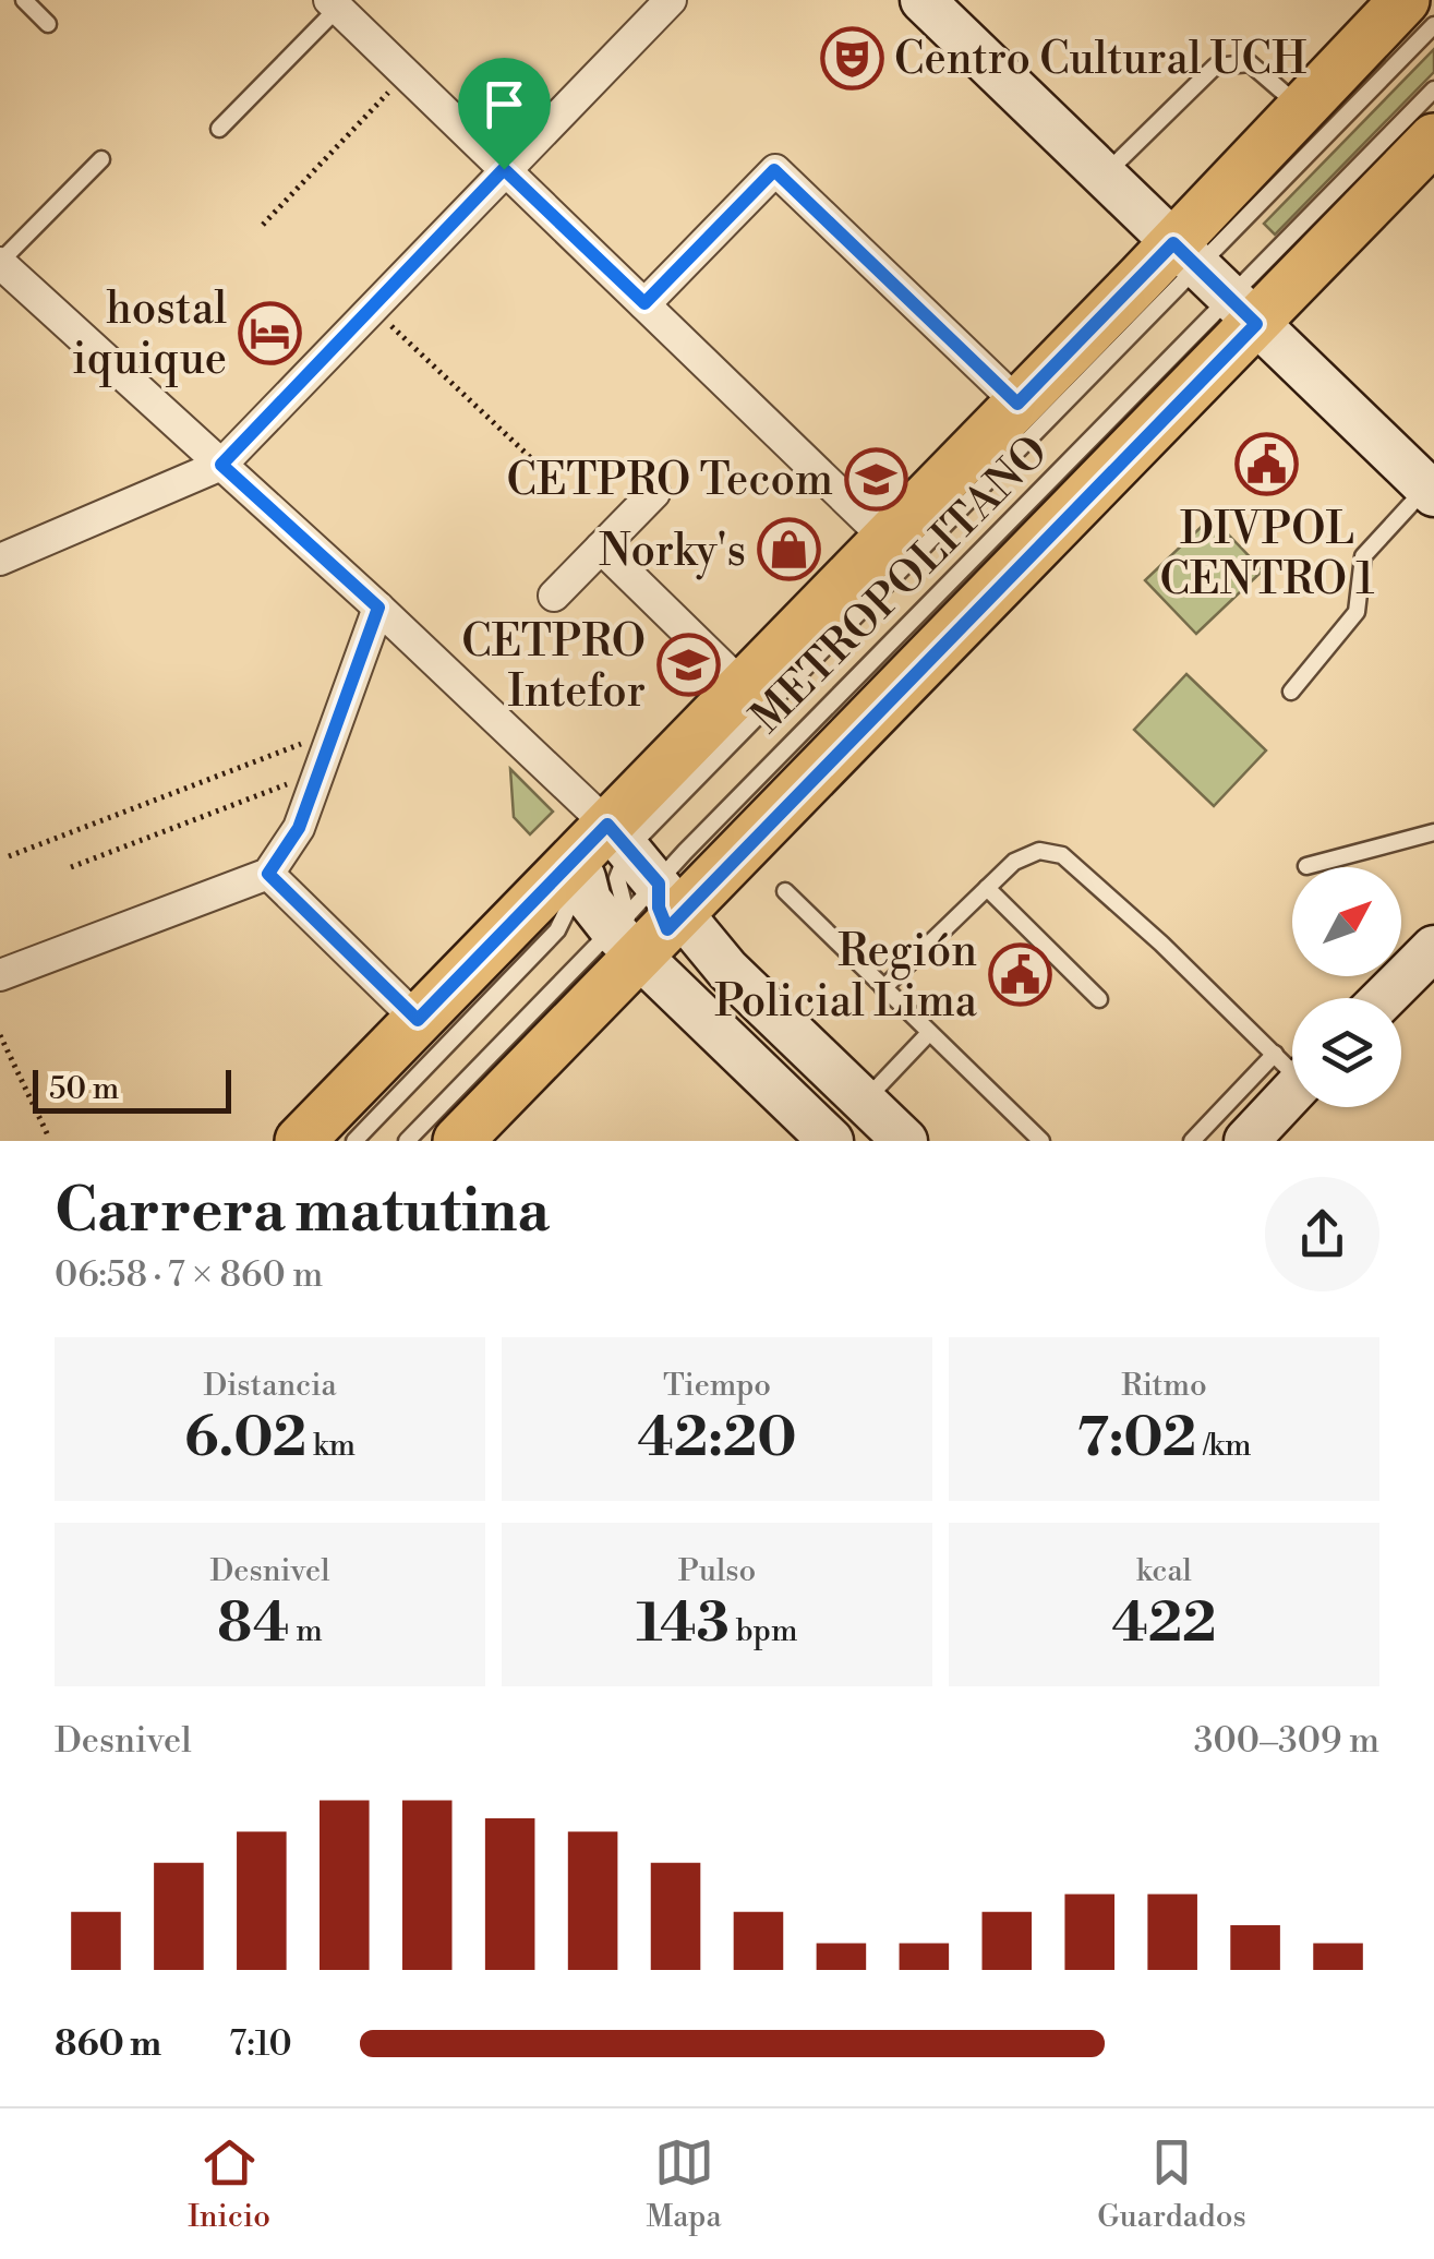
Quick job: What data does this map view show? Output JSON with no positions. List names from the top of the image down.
{
  "streets": {
    "lane": ["METROPOLITANO"]
  },
  "places": {
    "theatre": ["Centro Cultural UCH"],
    "hotel": ["hostal iquique"],
    "public building": ["DIVPOL CENTRO 1", "Región Policial Lima"],
    "school or university": ["CETPRO Tecom", "CETPRO Intefor"],
    "shop": ["Norky's"]
  },
  "scale_bar": "50 m",
  "north": "top right",
  "page": {
    "scale": "50 m",
    "heading": ["Carrera matutina", "06:58 · 7 × 860 m"],
    "stats": [
      ["Distancia", "6.02 km"],
      ["Tiempo", "42:20"],
      ["Ritmo", "7:02 /km"],
      ["Desnivel", "84 m"],
      ["Pulso", "143 bpm"],
      ["kcal", "422"]
    ],
    "chart": ["Desnivel", "300–309 m"],
    "list": [
      {
        "name": "860 m",
        "note": "7:10"
      }
    ],
    "tabs": ["Inicio", "Mapa", "Guardados"]
  }
}
